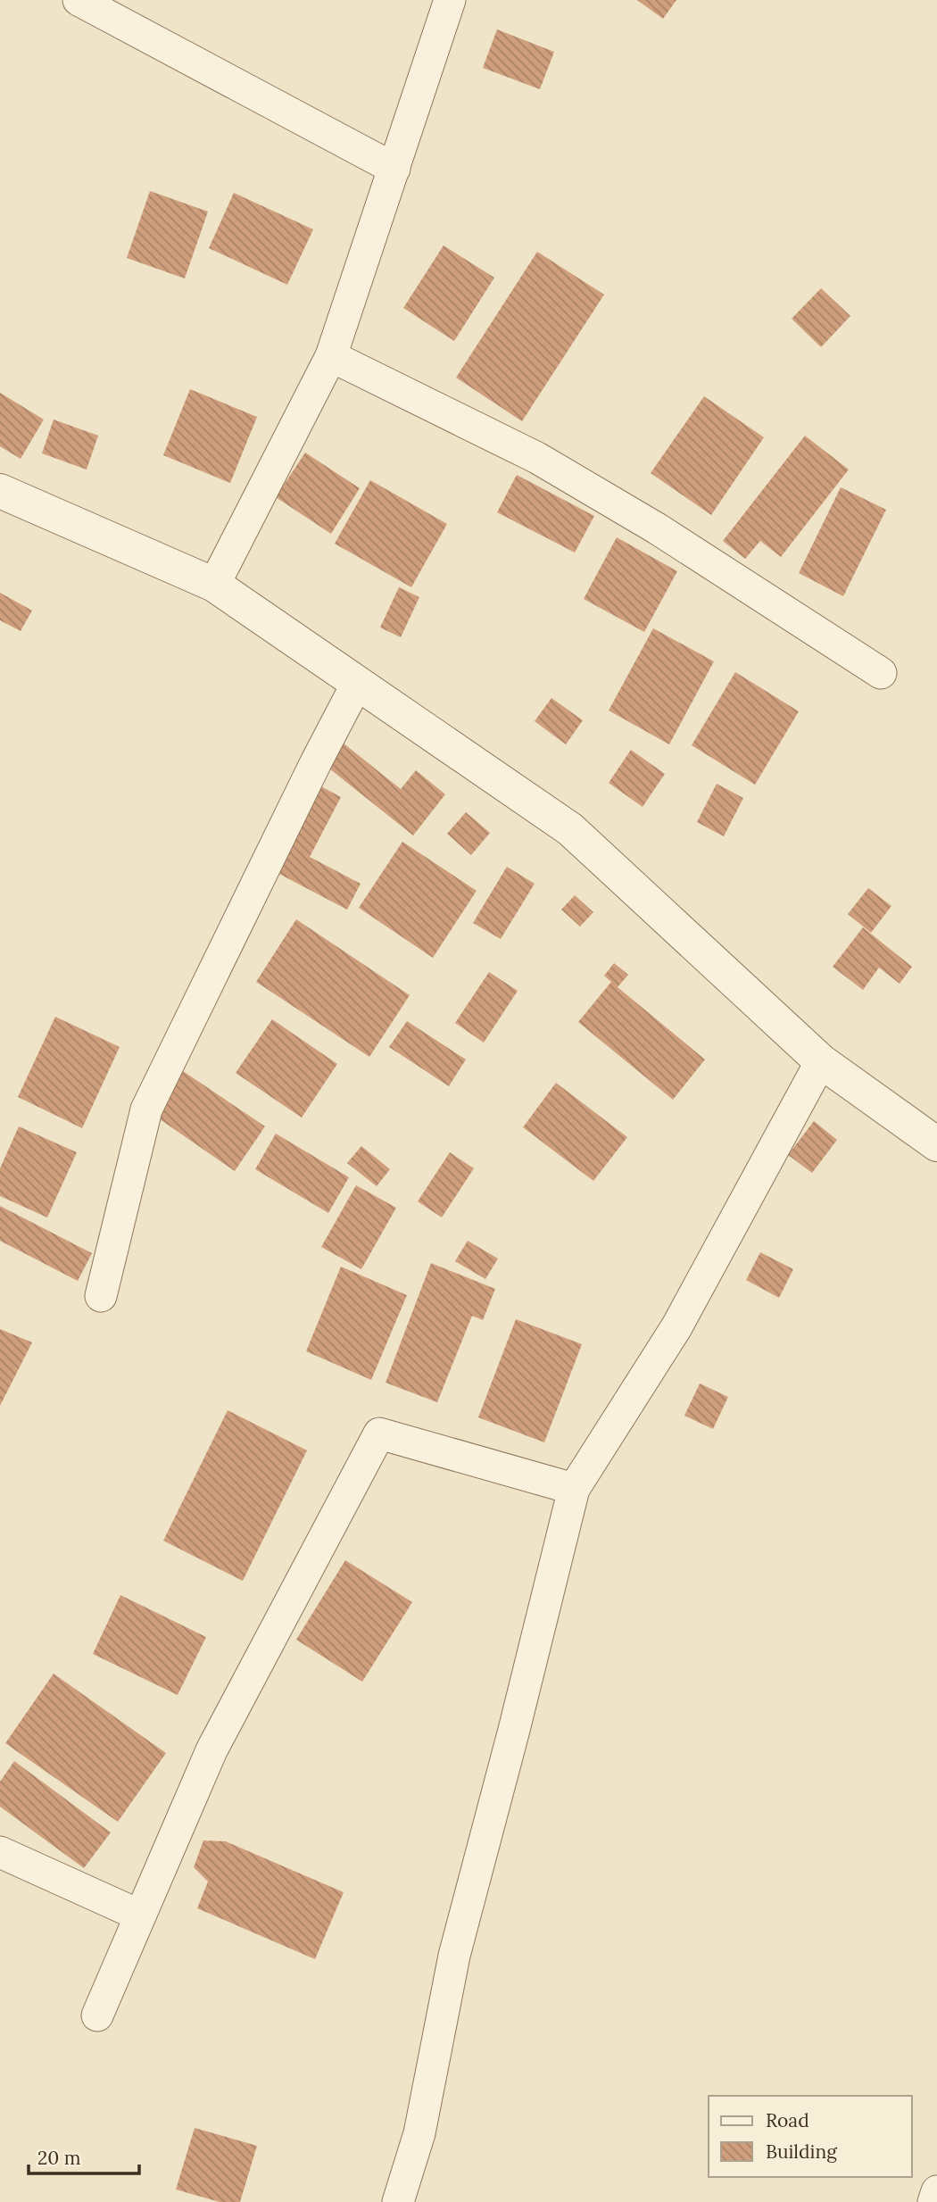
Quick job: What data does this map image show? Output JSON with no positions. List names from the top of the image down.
{
  "legend": ["Road", "Building"],
  "scale_bar": "20 m"
}
